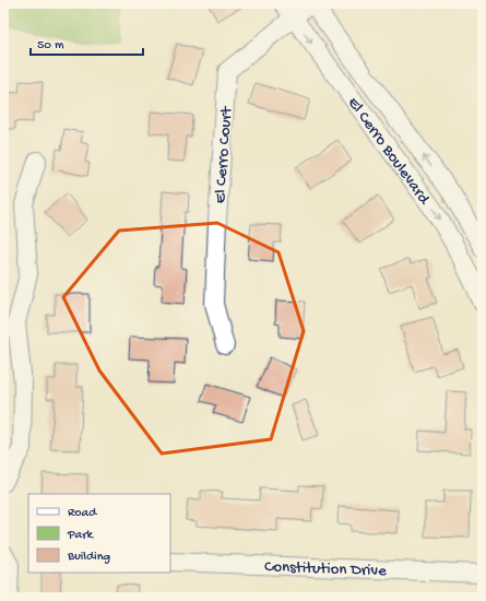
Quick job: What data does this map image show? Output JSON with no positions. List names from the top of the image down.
{
  "streets": {
    "street": ["El Cerro Boulevard", "El Cerro Court", "Constitution Drive"]
  },
  "crossings": [
    ["El Cerro Boulevard", "El Cerro Court"]
  ],
  "legend": ["Road", "Park", "Building"],
  "scale_bar": "50 m"
}
